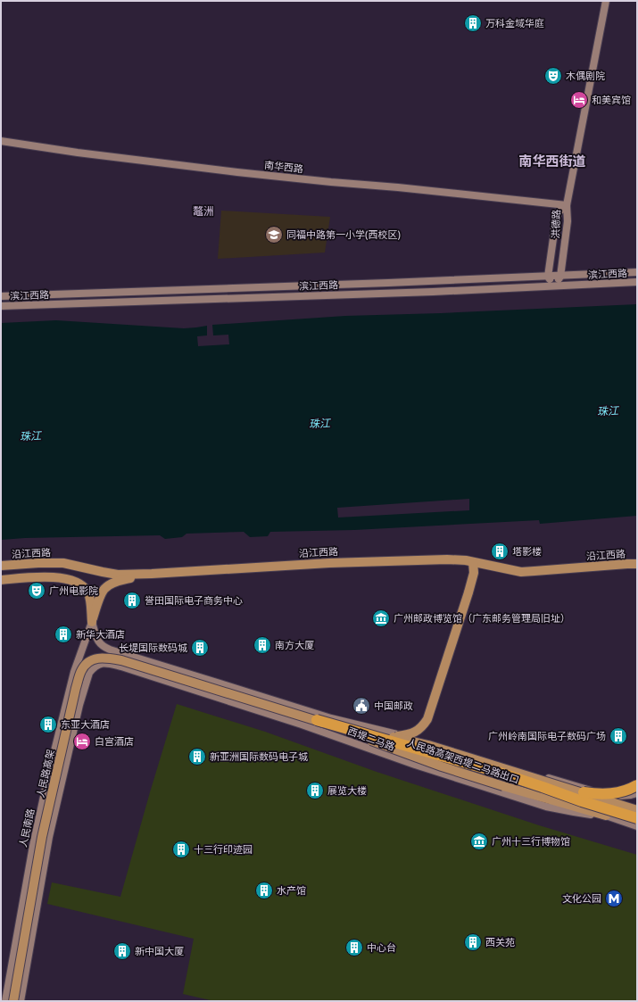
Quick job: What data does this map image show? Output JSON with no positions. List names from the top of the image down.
{
  "streets": {
    "main road": [
      "南华西路",
      "洪德路",
      "滨江西路",
      "沿江西路",
      "西堤二马路",
      "人民路高架西堤二马路出口",
      "人民路高架",
      "人民南路"
    ]
  },
  "crossings": [
    ["南华西路", "洪德路"],
    ["洪德路", "滨江西路"],
    ["西堤二马路", "人民路高架西堤二马路出口"],
    ["人民路高架西堤二马路出口", "人民路高架"]
  ],
  "districts": ["南华西街道", "鼇洲"],
  "water": ["珠江"],
  "places": {
    "building": [
      "万科金域华庭",
      "塔影楼",
      "誉田国际电子商务中心",
      "新华大酒店",
      "南方大厦",
      "长堤国际数码城",
      "东亚大酒店",
      "广州岭南国际电子数码广场",
      "新亚洲国际数码电子城",
      "展览大楼",
      "十三行印迹园",
      "水产馆",
      "西关苑",
      "中心台",
      "新中国大厦"
    ],
    "theatre": ["木偶剧院", "广州电影院"],
    "hotel": ["和美宾馆", "白宫酒店"],
    "school or university": ["同福中路第一小学(西校区)"],
    "museum": ["广州邮政博览馆（广东邮务管理局旧址）", "广州十三行博物馆"],
    "public building": ["中国邮政"],
    "metro station": ["文化公园"]
  }
}
